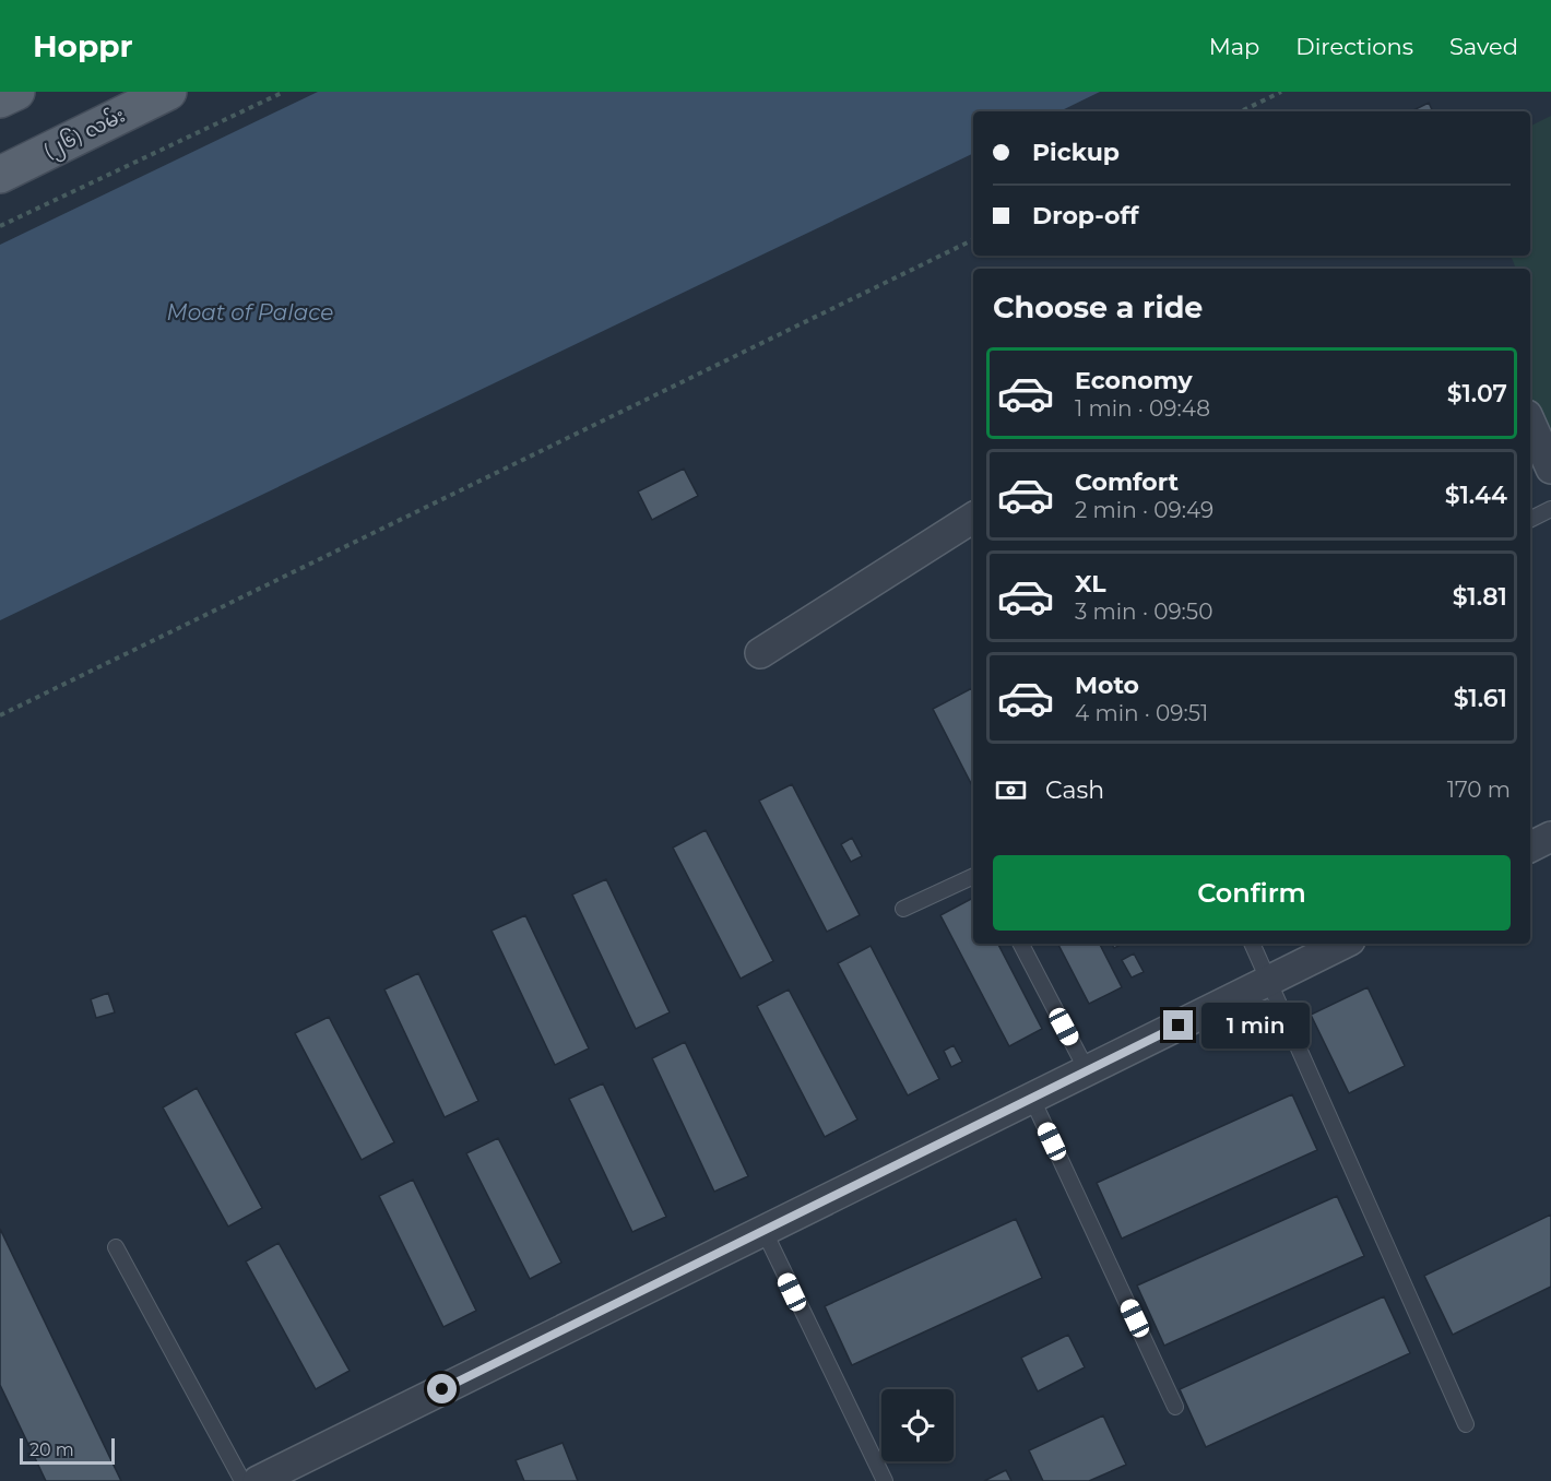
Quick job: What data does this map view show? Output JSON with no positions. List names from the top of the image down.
{
  "streets": {
    "main road": ["(၂၆) လမ်း"]
  },
  "water": ["Moat of Palace"],
  "scale_bar": "20 m",
  "page": {
    "header": "Hoppr",
    "nav": ["Map", "Directions", "Saved"],
    "banner": ["Pickup", "Drop-off"],
    "heading": "Choose a ride",
    "list": [
      {
        "name": "Economy",
        "note": "1 min · 09:48",
        "value": "$1.07"
      },
      {
        "name": "Comfort",
        "note": "2 min · 09:49",
        "value": "$1.44"
      },
      {
        "name": "XL",
        "note": "3 min · 09:50",
        "value": "$1.81"
      },
      {
        "name": "Moto",
        "note": "4 min · 09:51",
        "value": "$1.61"
      }
    ],
    "pay": ["Cash", "170 m"],
    "buttons": "Confirm",
    "bubble": "1 min",
    "scale": "20 m"
  }
}
